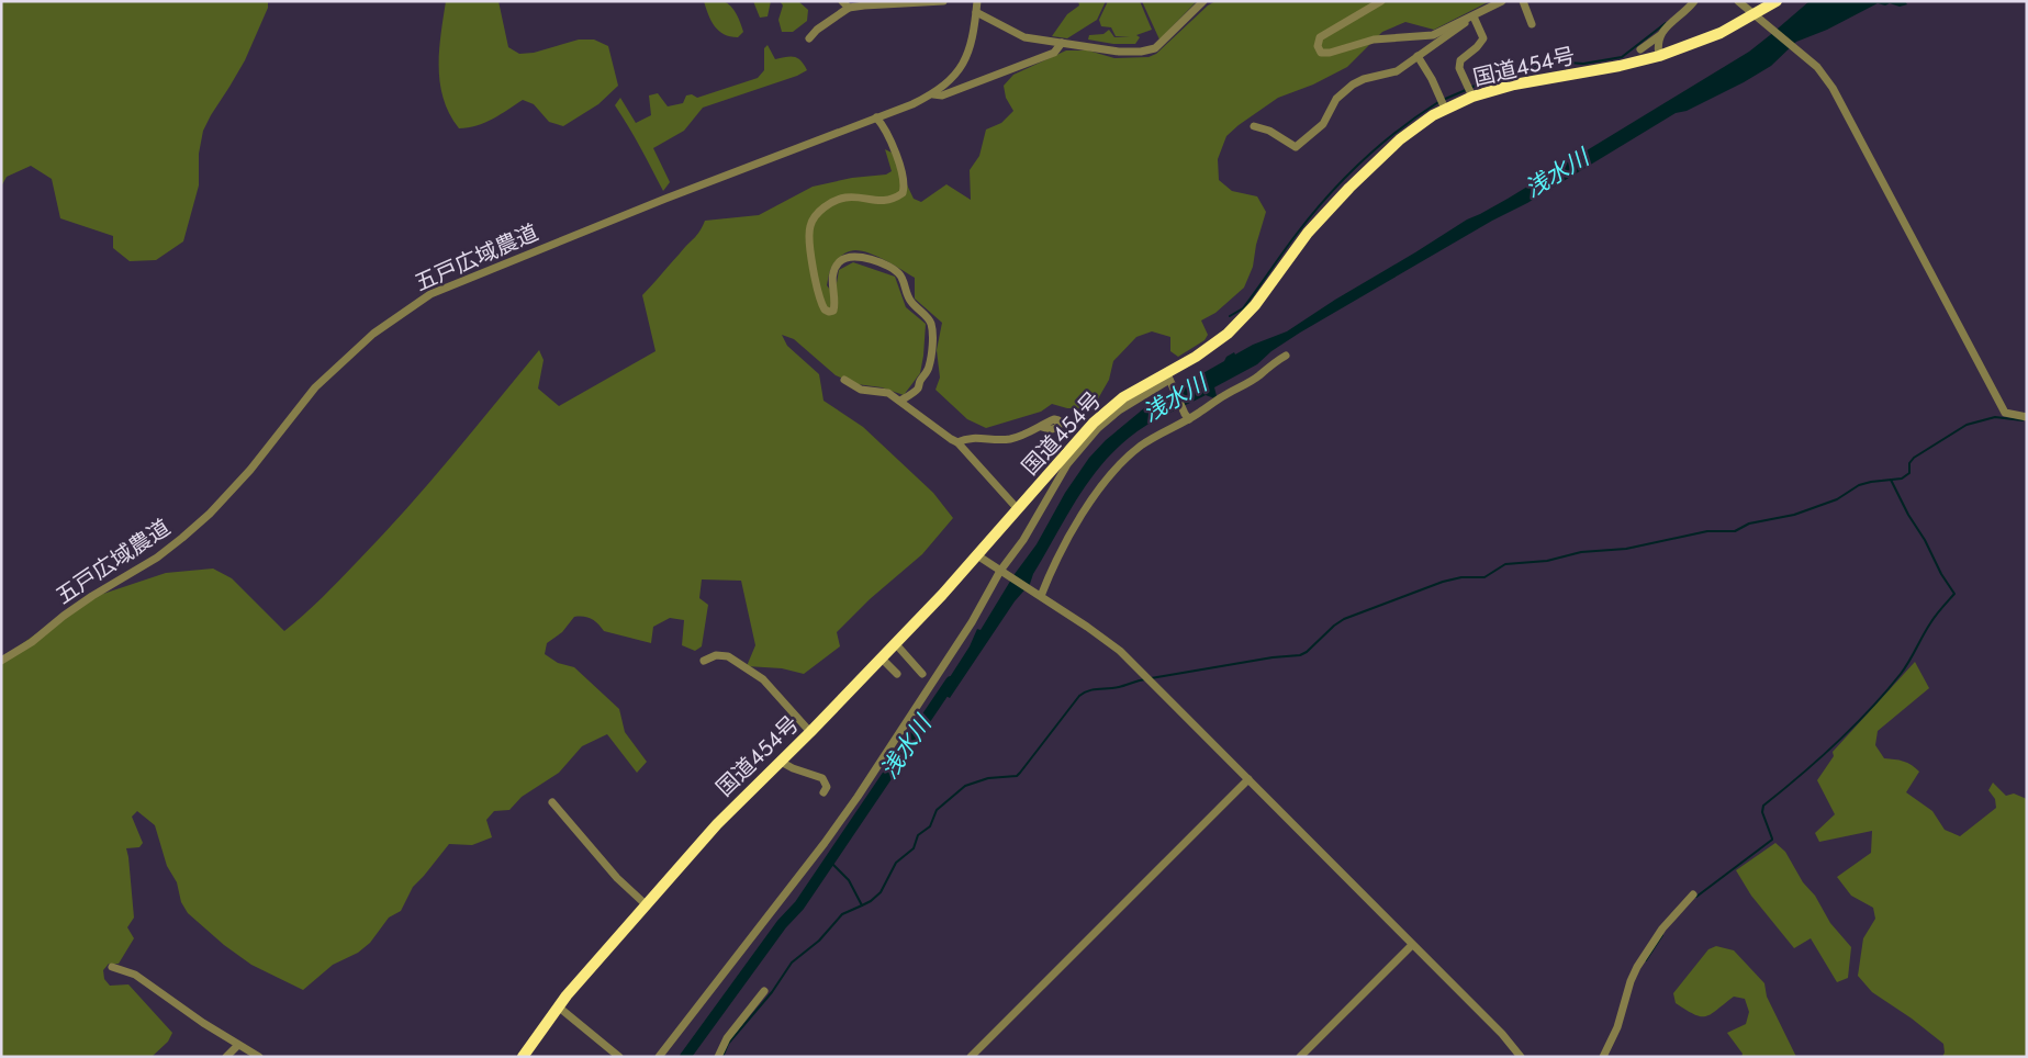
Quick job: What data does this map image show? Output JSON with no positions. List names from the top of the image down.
{
  "streets": {
    "highway": ["国道454号"],
    "street": ["五戸広域農道"]
  },
  "water": ["浅水川"]
}
